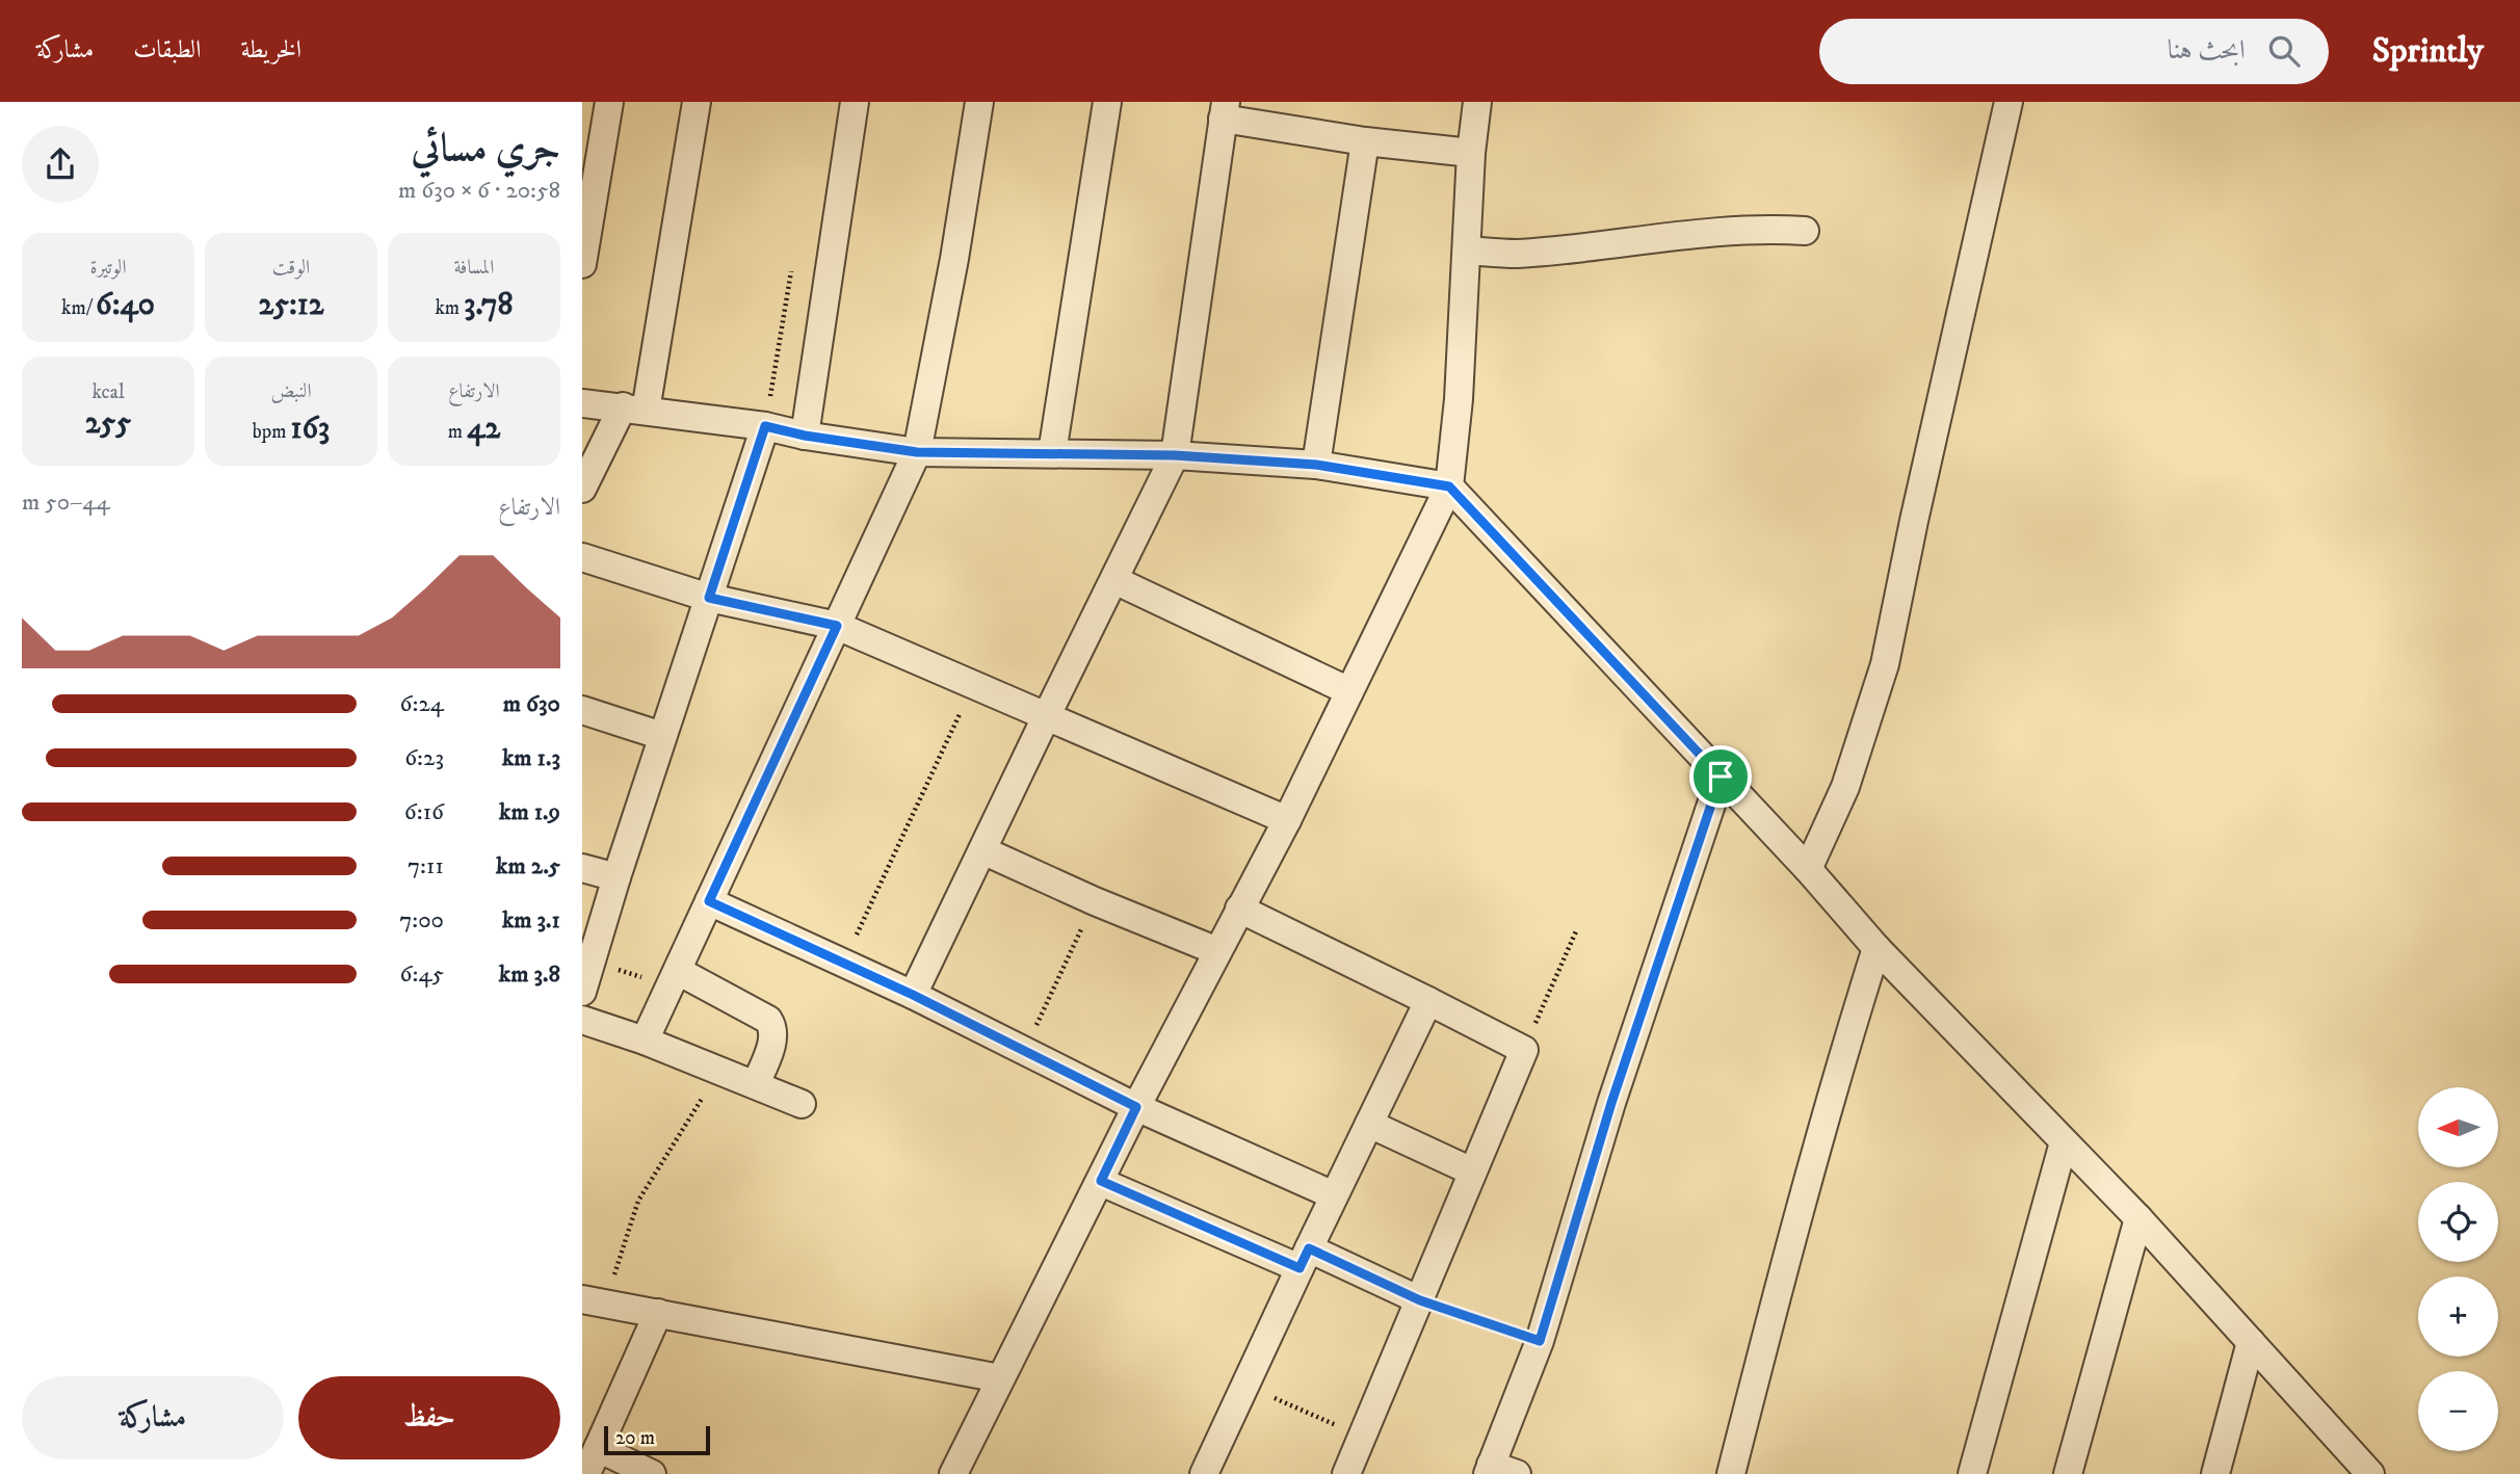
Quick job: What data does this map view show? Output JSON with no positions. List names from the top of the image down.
{
  "scale_bar": "20 m",
  "north": "left",
  "page": {
    "header": "Sprintly",
    "search": "ابحث هنا",
    "nav": ["الخريطة", "الطبقات", "مشاركة"],
    "heading": ["جري مسائي", "20:58 · 6 × 630 m"],
    "stats": [
      ["المسافة", "3.78 km"],
      ["الوقت", "25:12"],
      ["الوتيرة", "6:40 /km"],
      ["الارتفاع", "42 m"],
      ["النبض", "163 bpm"],
      ["kcal", "255"]
    ],
    "chart": ["الارتفاع", "44–50 m"],
    "list": [
      {
        "name": "630 m",
        "note": "6:24"
      },
      {
        "name": "1.3 km",
        "note": "6:23"
      },
      {
        "name": "1.9 km",
        "note": "6:16"
      },
      {
        "name": "2.5 km",
        "note": "7:11"
      },
      {
        "name": "3.1 km",
        "note": "7:00"
      },
      {
        "name": "3.8 km",
        "note": "6:45"
      }
    ],
    "map_buttons": ["+", "−"],
    "buttons": ["حفظ", "مشاركة"],
    "scale": "20 m"
  }
}
